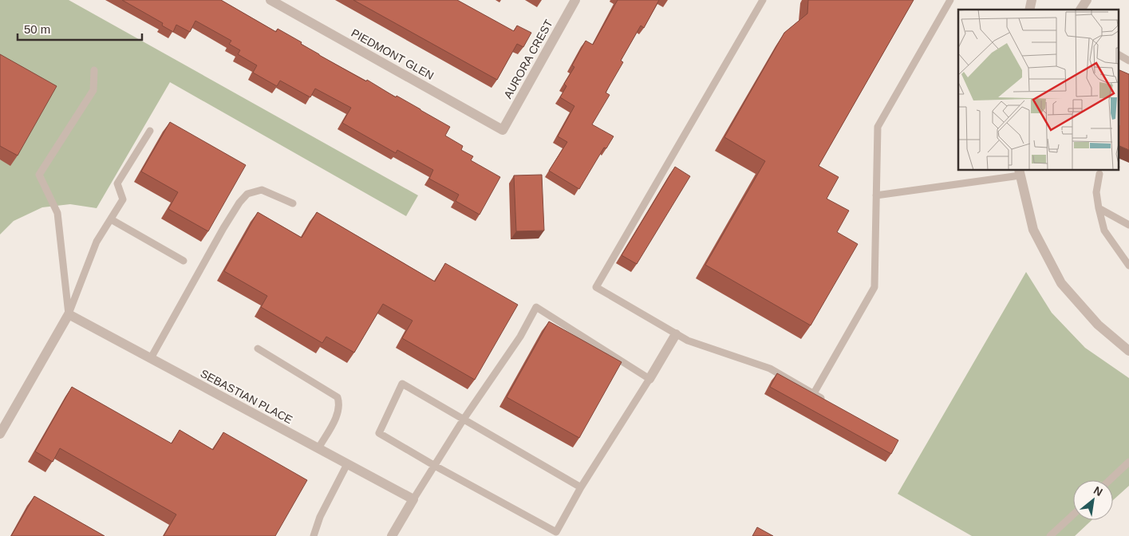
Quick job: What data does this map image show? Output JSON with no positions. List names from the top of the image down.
{
  "streets": {
    "street": ["PIEDMONT GLEN", "AURORA CREST", "SEBASTIAN PLACE"]
  },
  "crossings": [
    ["PIEDMONT GLEN", "AURORA CREST"]
  ],
  "scale_bar": "50 m",
  "north": "top right"
}
